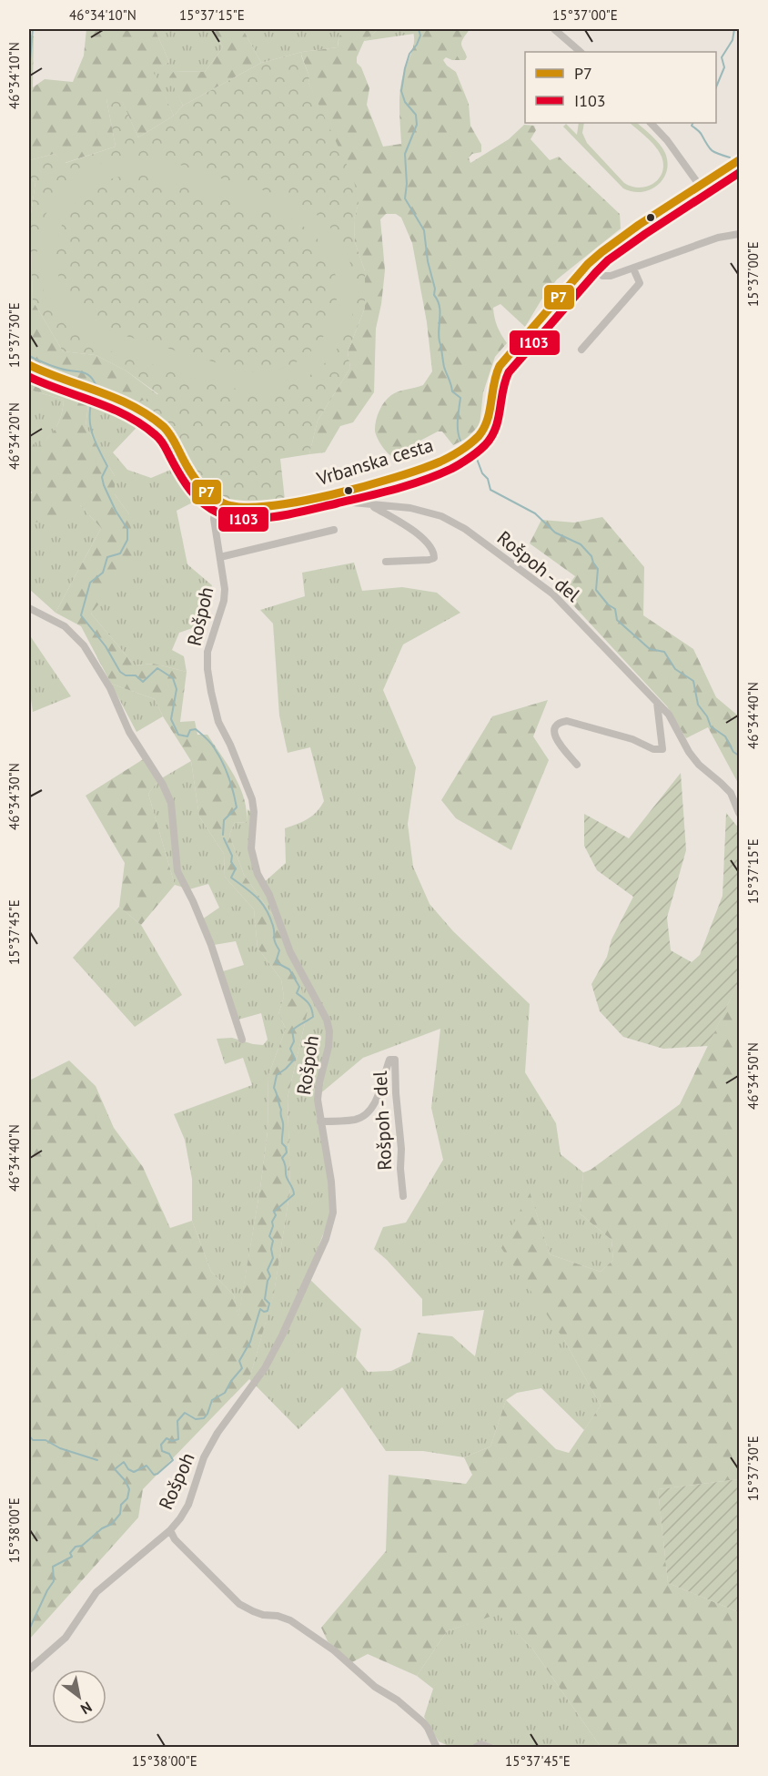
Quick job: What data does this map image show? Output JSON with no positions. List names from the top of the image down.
{
  "streets": {
    "street": ["Vrbanska cesta", "Rošpoh - del", "Rošpoh"]
  },
  "crossings": [
    ["Vrbanska cesta", "Rošpoh - del"],
    ["Vrbanska cesta", "Rošpoh"],
    ["Rošpoh - del", "Rošpoh"]
  ],
  "lines": ["transit line P7", "transit line I103"],
  "legend": ["P7", "I103"],
  "north": "bottom right",
  "coordinates": [
    "46°34'10\"N",
    "15°37'15\"E",
    "15°37'00\"E",
    "15°37'30\"E",
    "46°34'20\"N",
    "46°34'40\"N",
    "46°34'30\"N",
    "15°37'45\"E",
    "46°34'50\"N",
    "15°38'00\"E"
  ]
}
